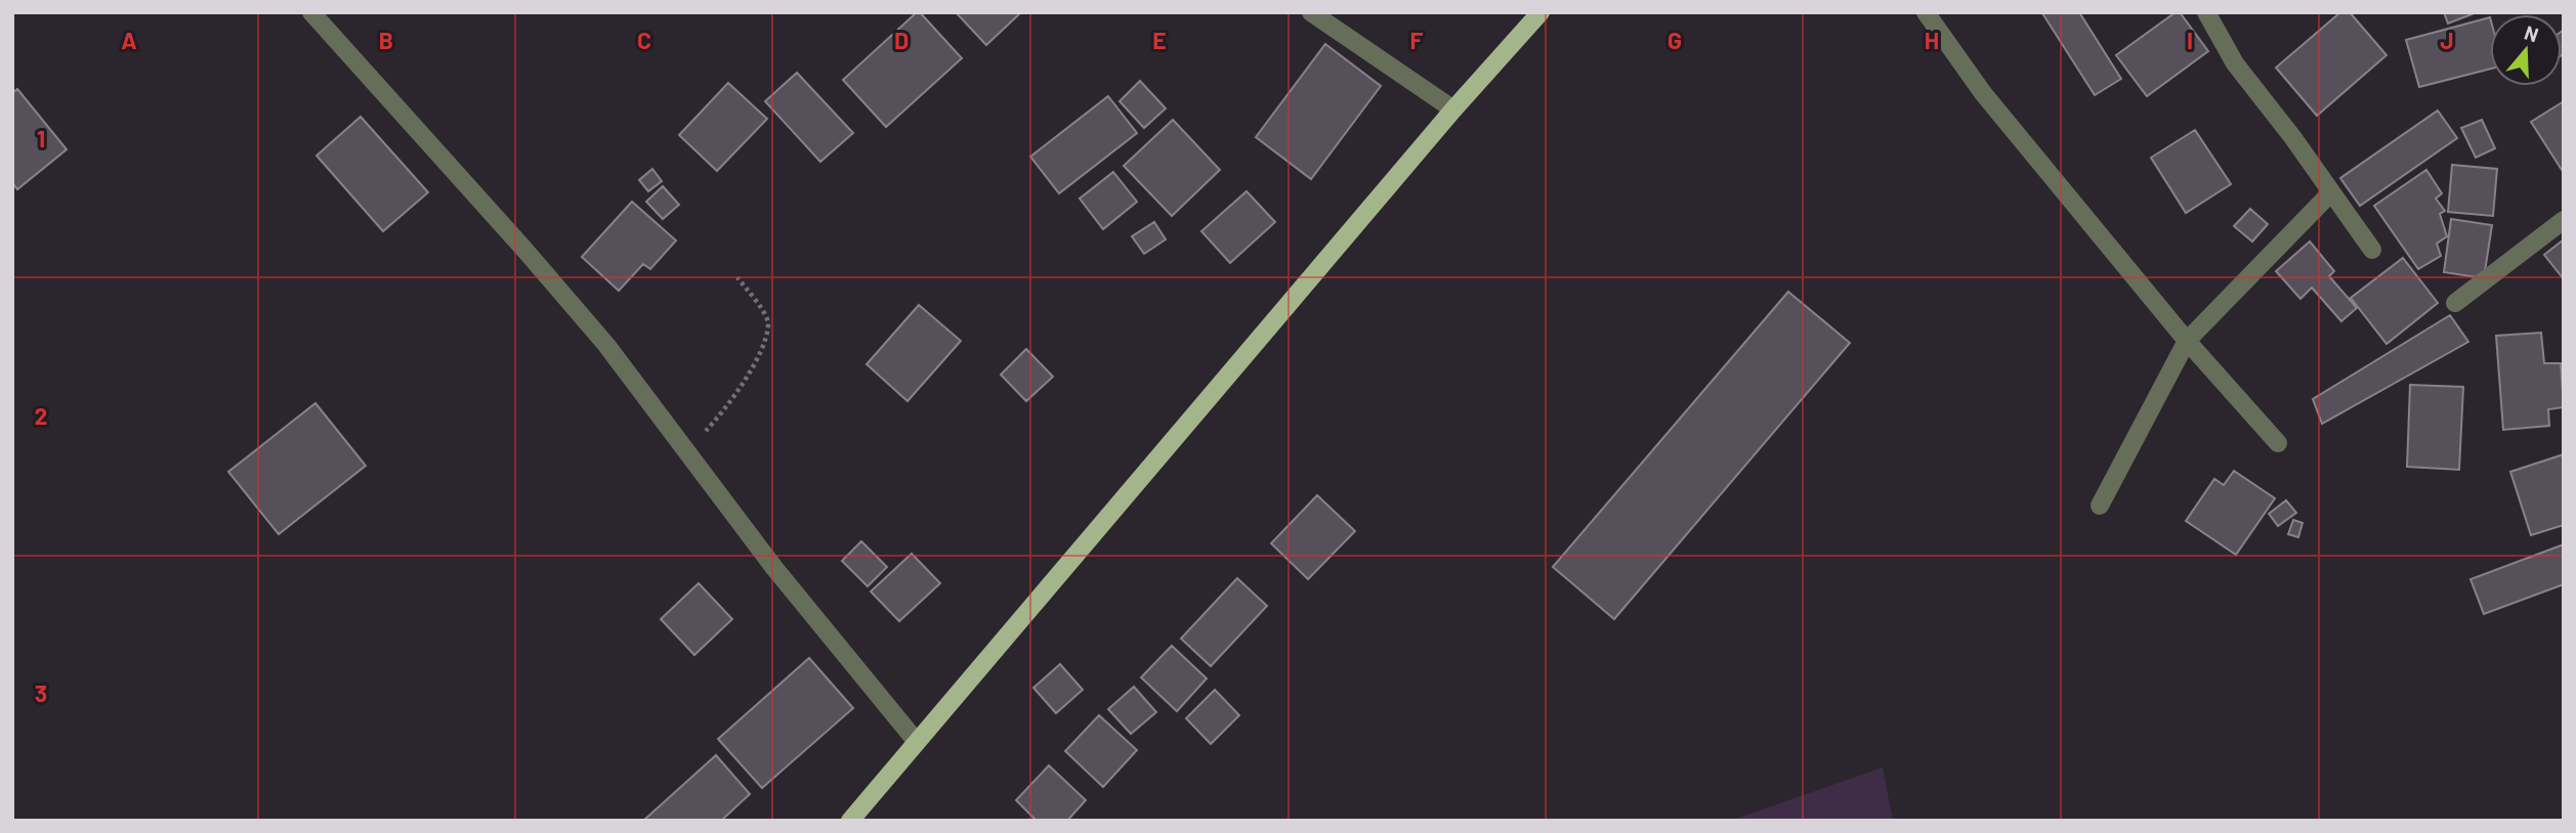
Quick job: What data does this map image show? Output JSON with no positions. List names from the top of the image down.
{
  "north": "top",
  "grid": {
    "columns": [
      "A",
      "B",
      "C",
      "D",
      "E",
      "F",
      "G",
      "H",
      "I",
      "J"
    ],
    "rows": ["1", "2", "3"]
  }
}
